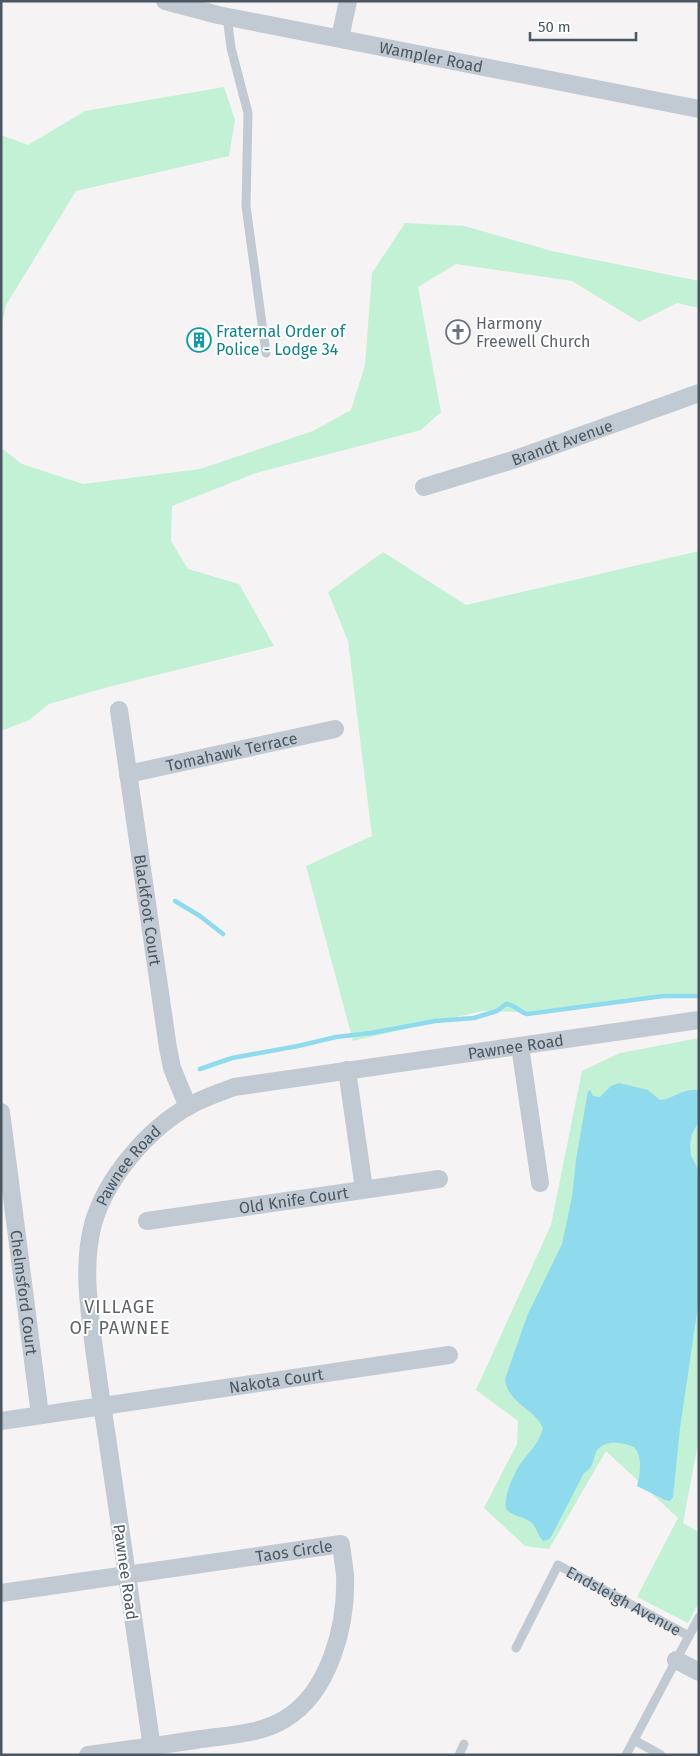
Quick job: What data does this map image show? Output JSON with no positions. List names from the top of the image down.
{
  "streets": {
    "street": [
      "Wampler Road",
      "Brandt Avenue",
      "Tomahawk Terrace",
      "Blackfoot Court",
      "Pawnee Road",
      "Old Knife Court",
      "Chelmsford Court",
      "Nakota Court",
      "Taos Circle",
      "Endsleigh Avenue"
    ]
  },
  "crossings": [
    ["Tomahawk Terrace", "Blackfoot Court"],
    ["Blackfoot Court", "Pawnee Road"],
    ["Pawnee Road", "Nakota Court"],
    ["Pawnee Road", "Taos Circle"],
    ["Chelmsford Court", "Nakota Court"]
  ],
  "districts": ["VILLAGE OF PAWNEE"],
  "places": {
    "church": ["Harmony Freewell Church"],
    "building": ["Fraternal Order of Police - Lodge 34"]
  },
  "scale_bar": "50 m"
}
